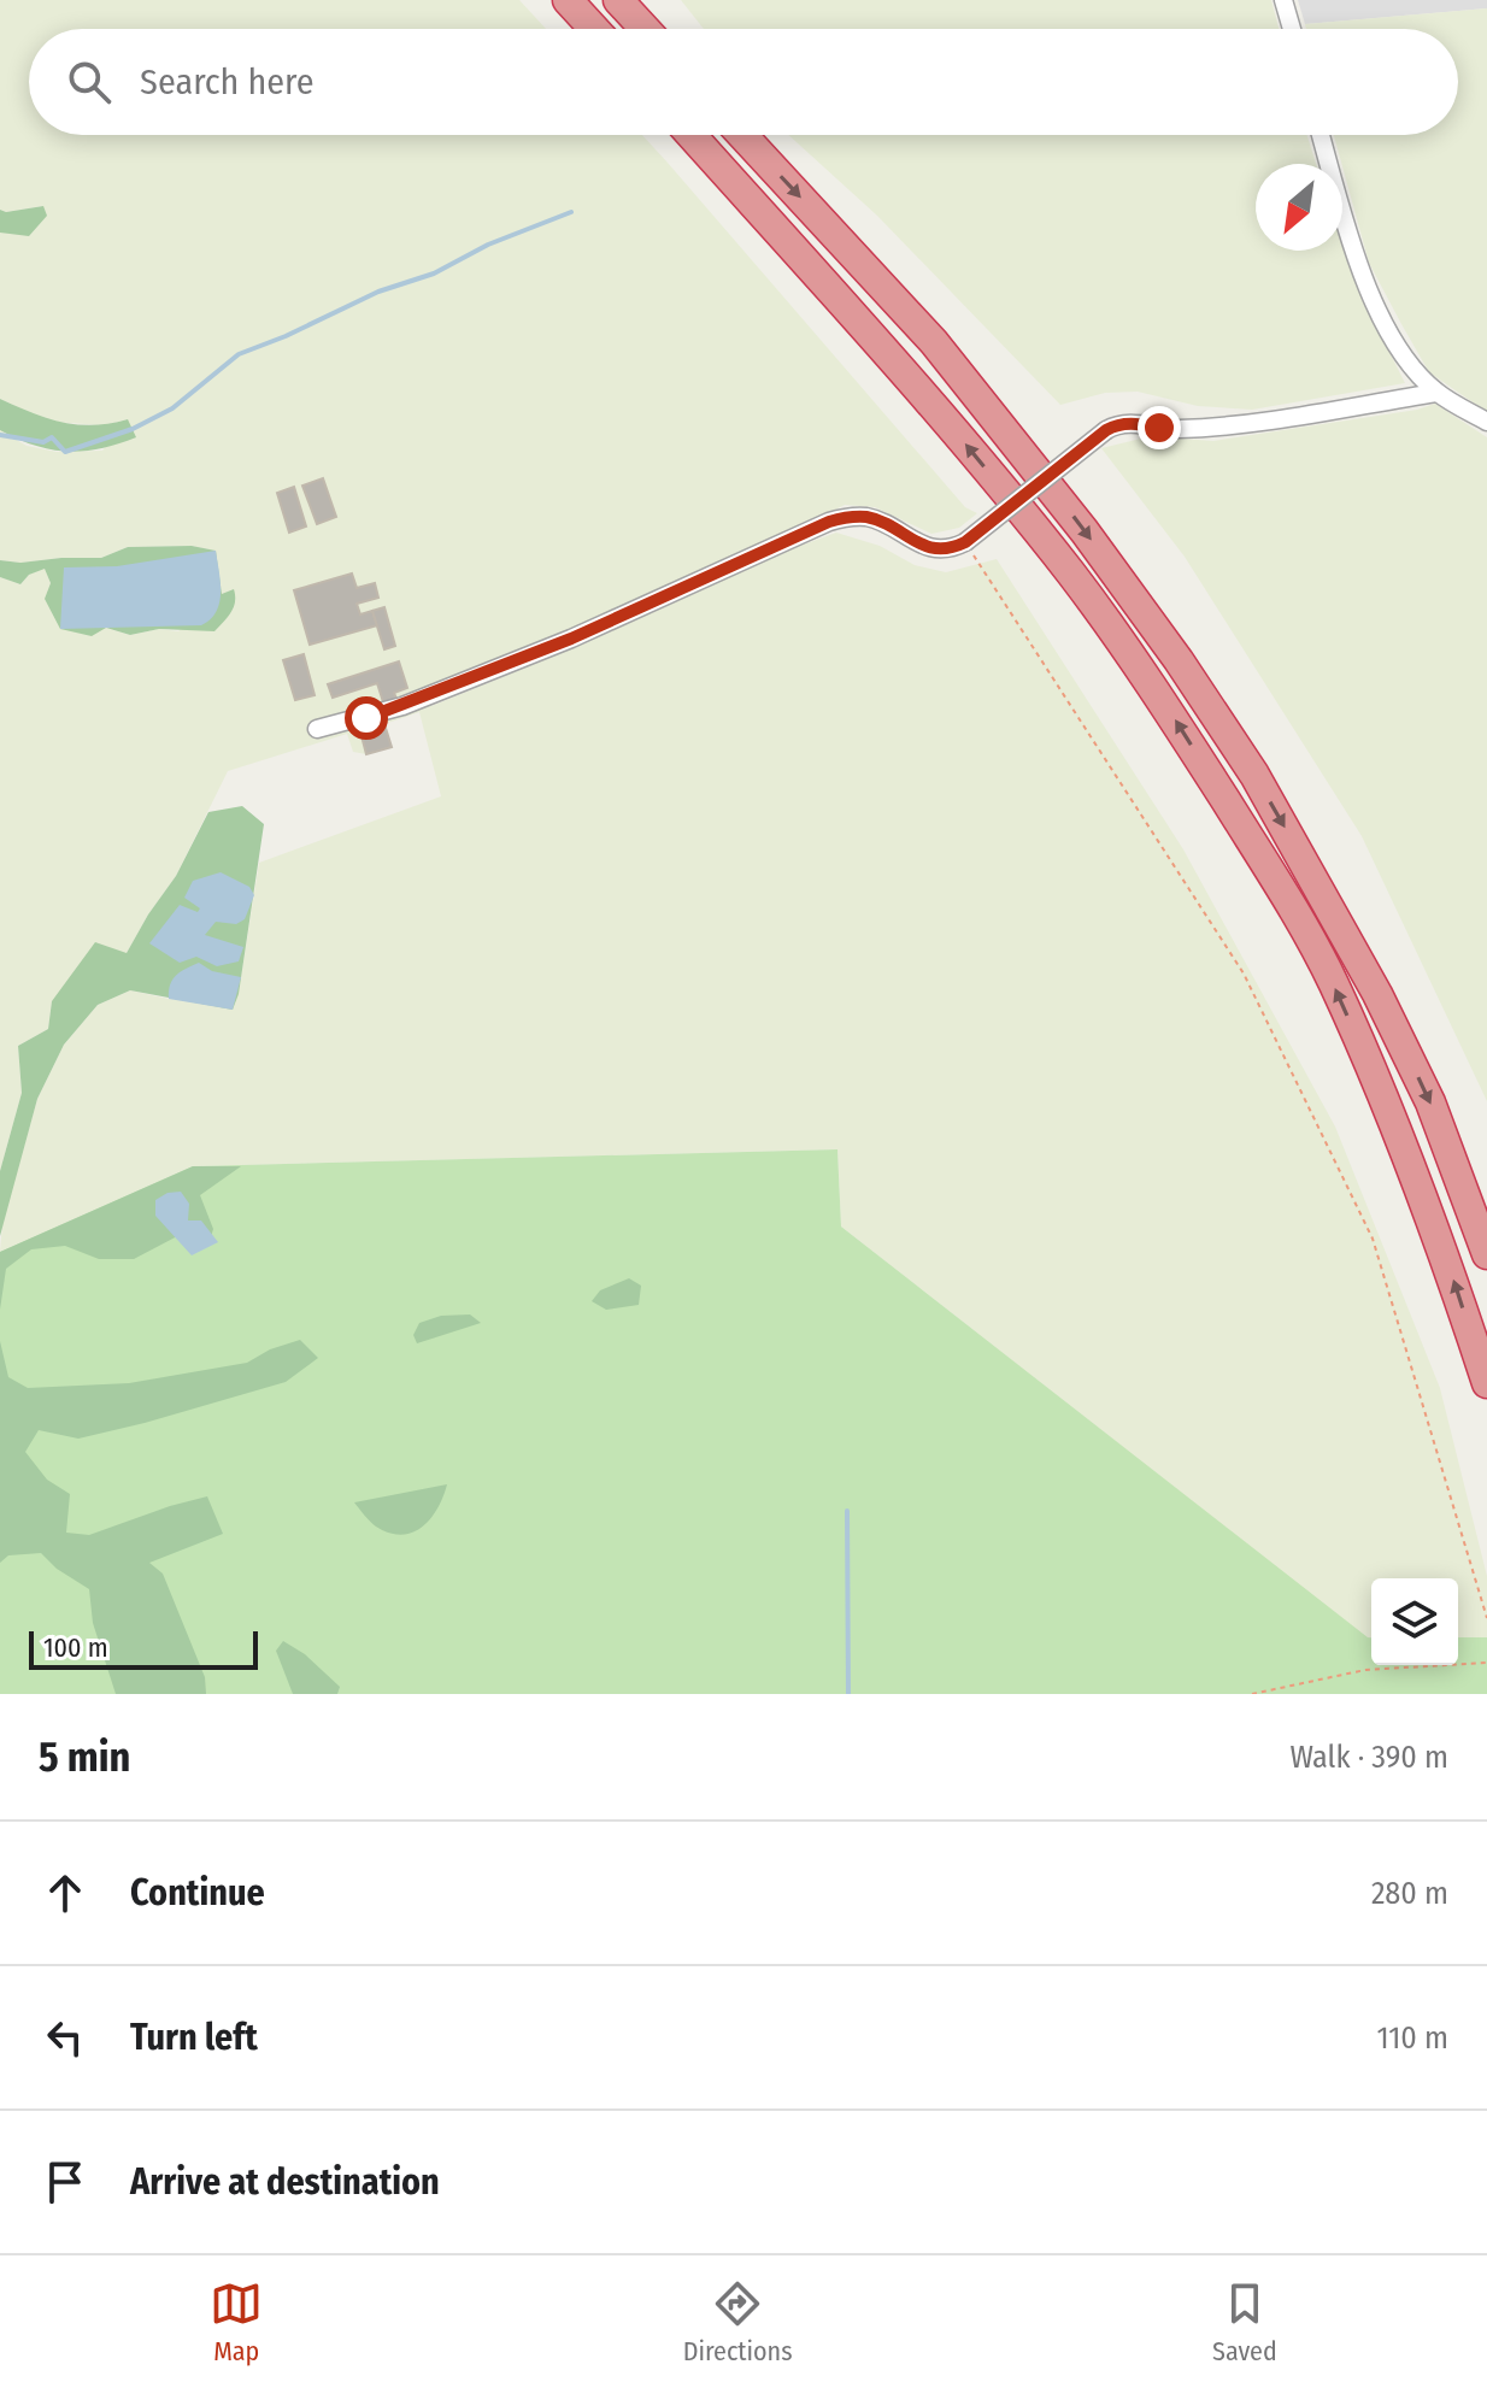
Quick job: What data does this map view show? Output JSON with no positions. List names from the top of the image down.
{
  "scale_bar": "100 m",
  "north": "bottom left",
  "page": {
    "search": "Search here",
    "scale": "100 m",
    "heading": ["5 min", "Walk · 390 m"],
    "list": [
      ["Continue", "280 m"],
      ["Turn left", "110 m"],
      "Arrive at destination"
    ],
    "nav": ["Map", "Directions", "Saved"]
  }
}
